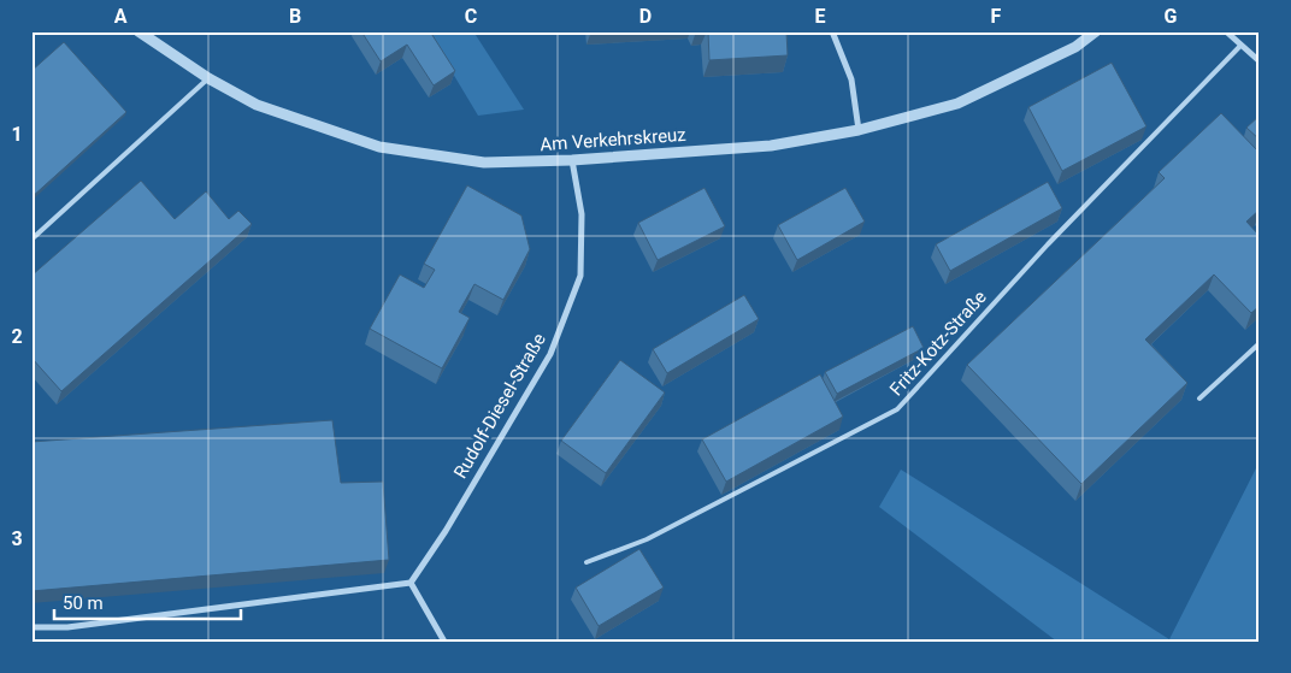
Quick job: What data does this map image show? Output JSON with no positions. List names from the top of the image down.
{
  "streets": {
    "street": ["Am Verkehrskreuz", "Rudolf-Diesel-Straße"],
    "lane": ["Fritz-Kotz-Straße"]
  },
  "crossings": [
    ["Am Verkehrskreuz", "Rudolf-Diesel-Straße"]
  ],
  "scale_bar": "50 m",
  "grid": {
    "columns": [
      "A",
      "B",
      "C",
      "D",
      "E",
      "F",
      "G"
    ],
    "rows": ["1", "2", "3"]
  }
}
